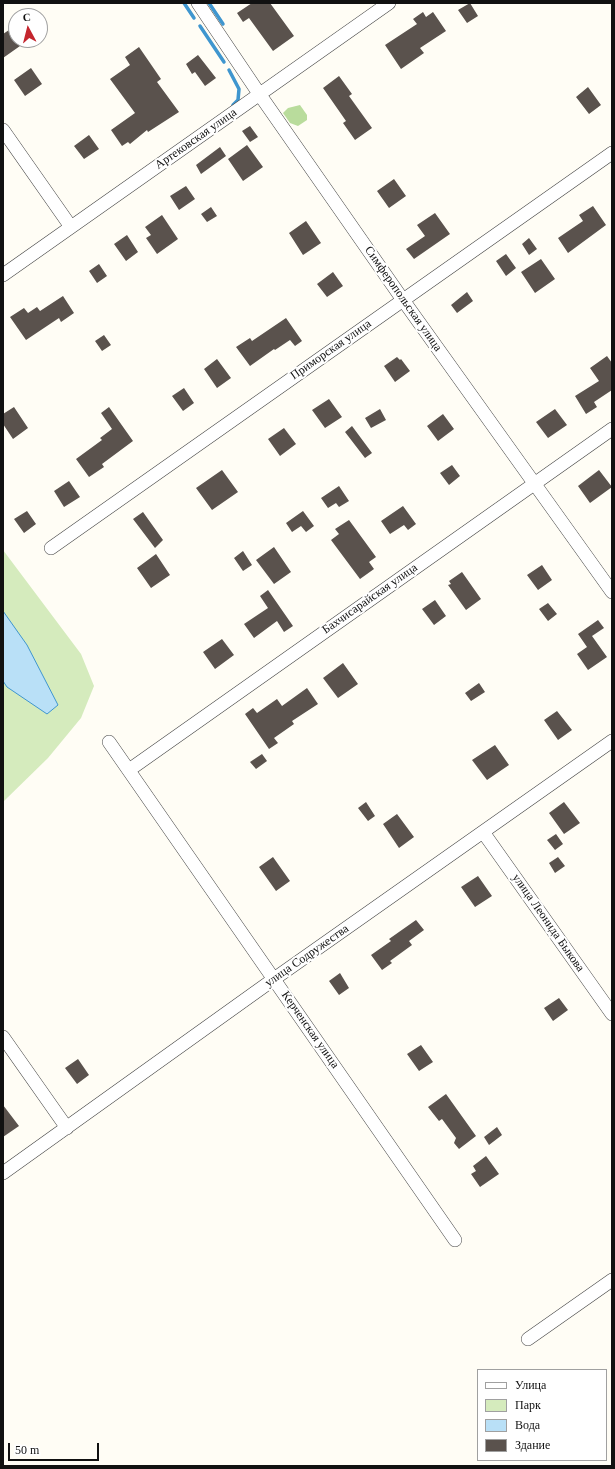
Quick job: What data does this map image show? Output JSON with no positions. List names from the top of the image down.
{
  "streets": {
    "street": [
      "Артековская улица",
      "Симферопольская улица",
      "Приморская улица",
      "Бахчисарайская улица",
      "улица Леонида Быкова",
      "улица Содружества",
      "Керченская улица"
    ]
  },
  "crossings": [
    ["Артековская улица", "Симферопольская улица"],
    ["Симферопольская улица", "Приморская улица"],
    ["Симферопольская улица", "Бахчисарайская улица"],
    ["Бахчисарайская улица", "Керченская улица"],
    ["улица Леонида Быкова", "улица Содружества"],
    ["улица Содружества", "Керченская улица"]
  ],
  "legend": [
    "Улица",
    "Парк",
    "Вода",
    "Здание"
  ],
  "scale_bar": "50 m",
  "north": "top"
}
